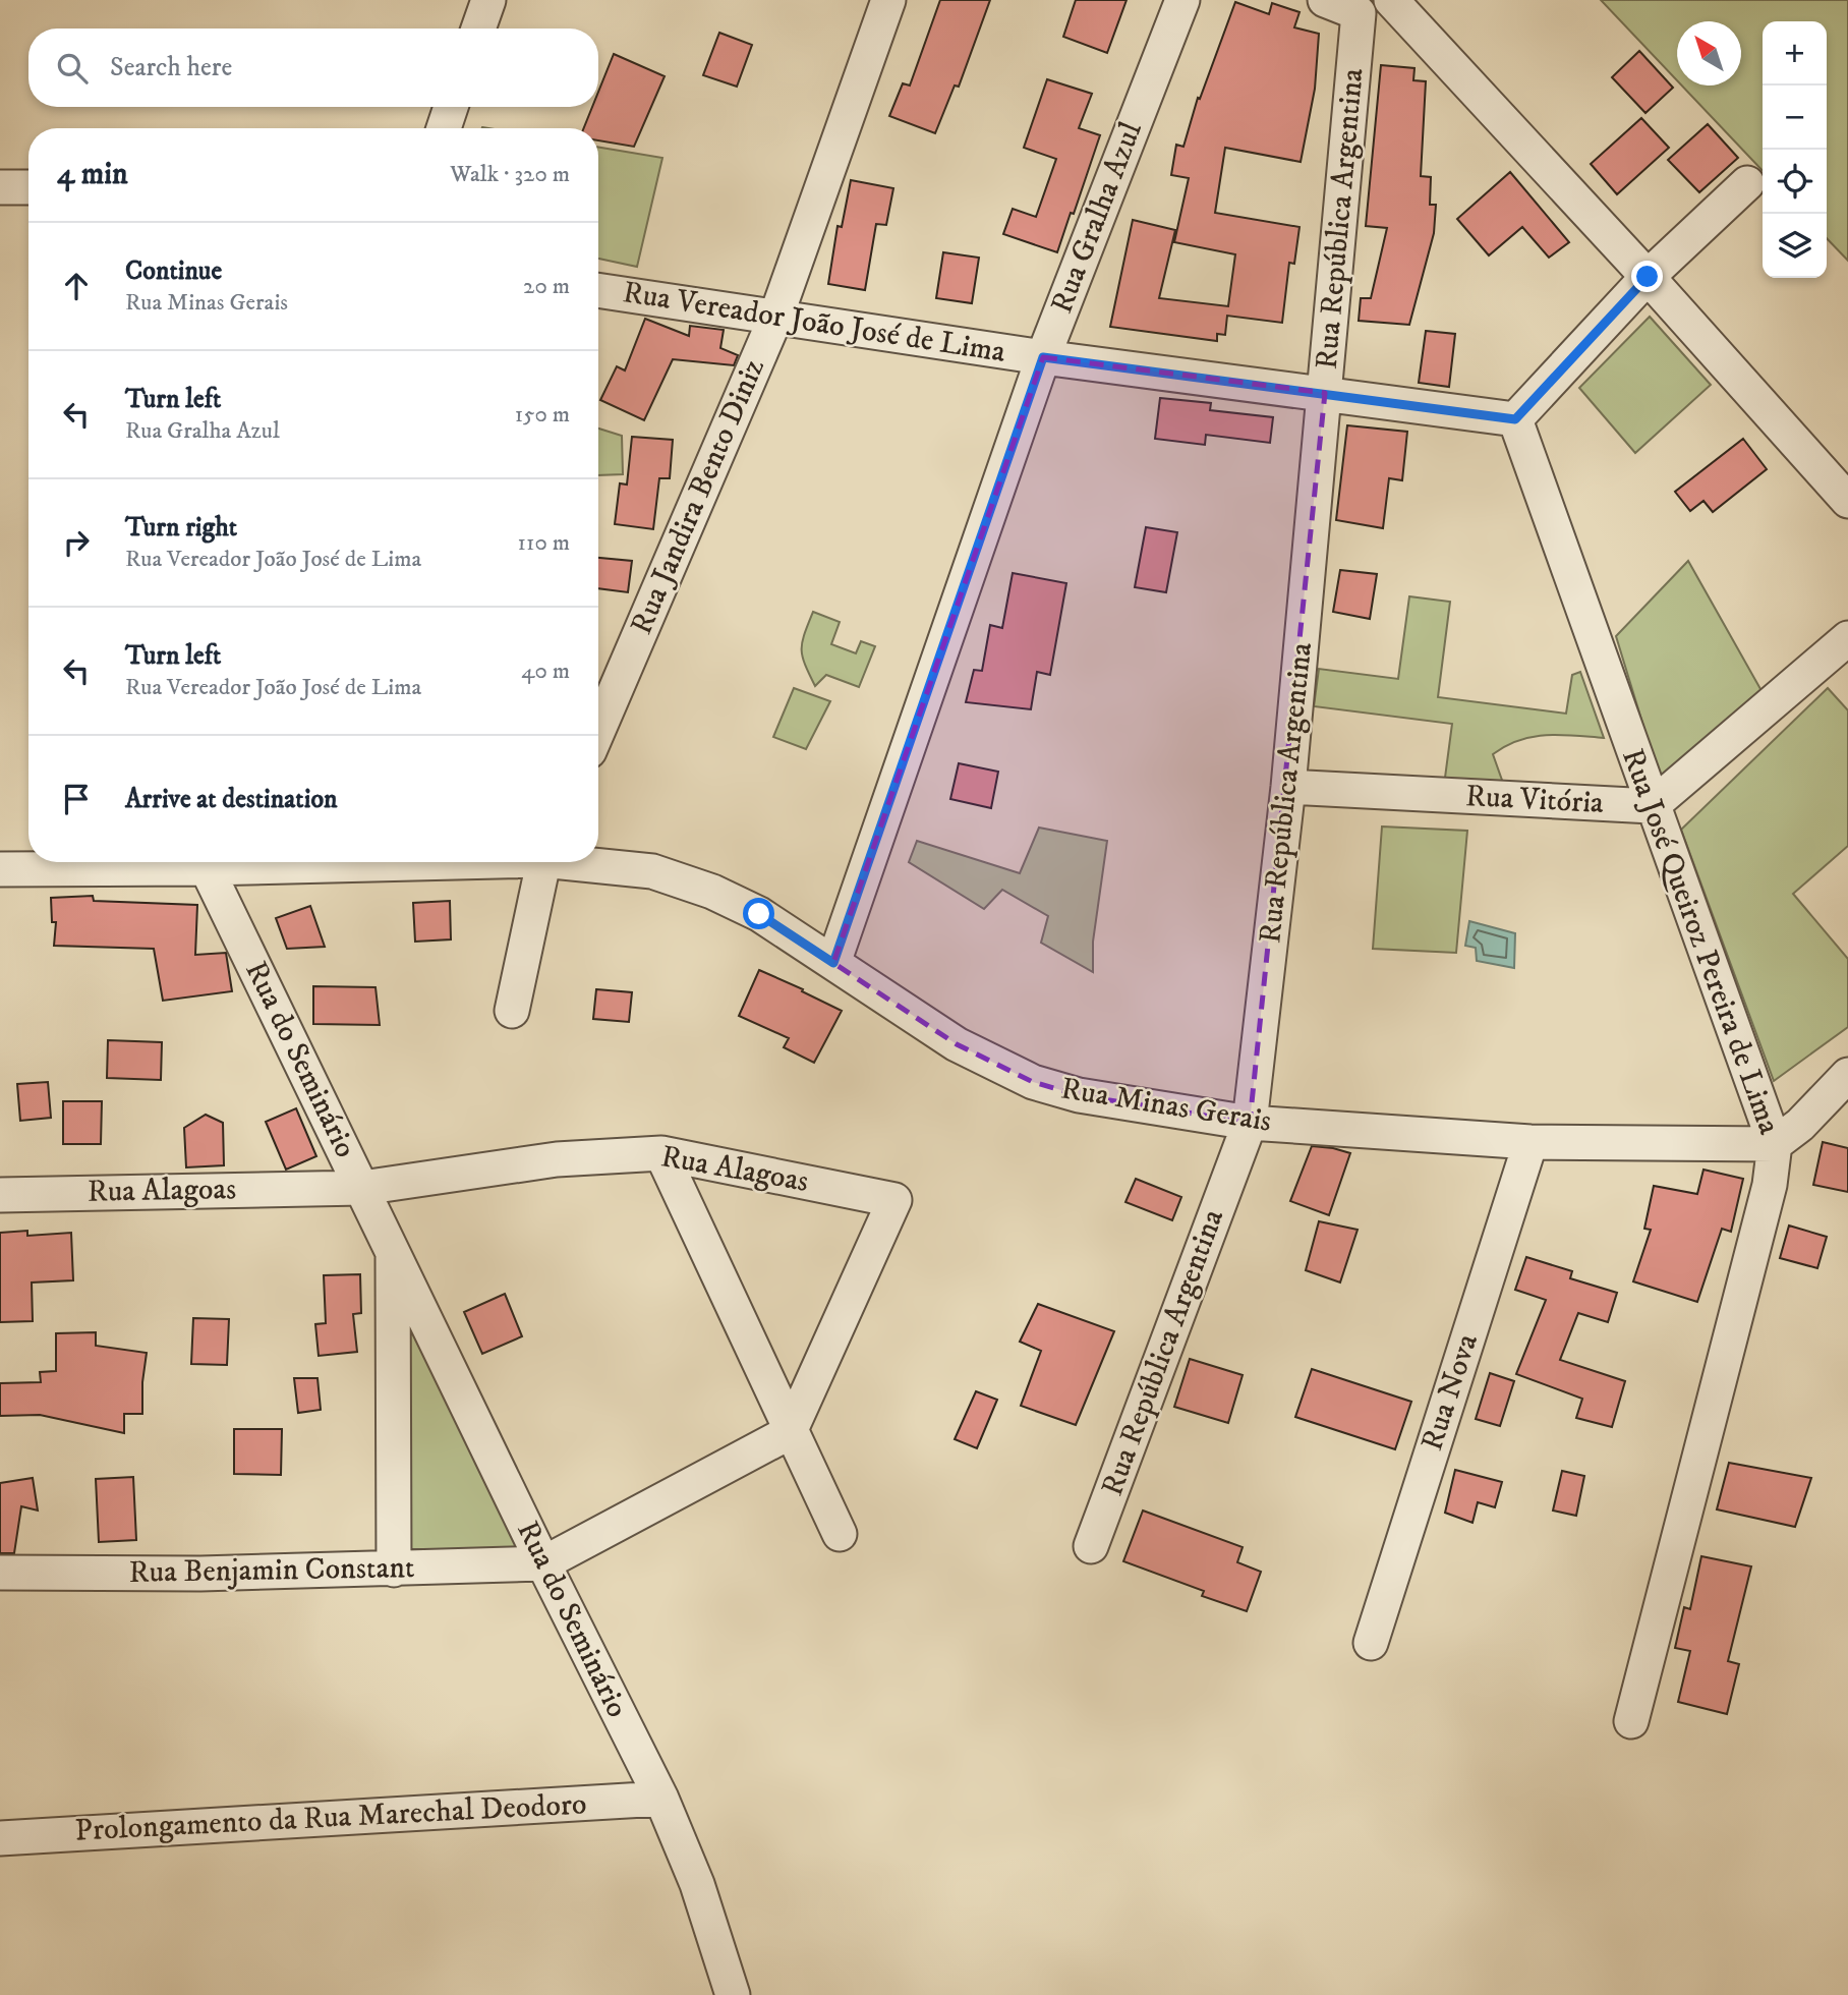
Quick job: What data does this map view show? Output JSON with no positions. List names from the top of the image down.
{
  "streets": {
    "street": [
      "Rua Gralha Azul",
      "Rua República Argentina",
      "Rua Vereador João José de Lima",
      "Rua Jandira Bento Diniz",
      "Rua Vitória",
      "Rua José Queiroz Pereira de Lima",
      "Rua do Seminário",
      "Rua Minas Gerais",
      "Rua Alagoas",
      "Rua Nova",
      "Rua Benjamin Constant",
      "Prolongamento da Rua Marechal Deodoro"
    ]
  },
  "crossings": [
    ["Rua Gralha Azul", "Rua Vereador João José de Lima"],
    ["Rua Gralha Azul", "Rua Minas Gerais"],
    ["Rua República Argentina", "Rua Vereador João José de Lima"],
    ["Rua República Argentina", "Rua Vitória"],
    ["Rua República Argentina", "Rua Minas Gerais"],
    ["Rua Vereador João José de Lima", "Rua Jandira Bento Diniz"],
    ["Rua Vereador João José de Lima", "Rua José Queiroz Pereira de Lima"],
    ["Rua Vitória", "Rua José Queiroz Pereira de Lima"],
    ["Rua José Queiroz Pereira de Lima", "Rua Minas Gerais"],
    ["Rua do Seminário", "Rua Alagoas"],
    ["Rua do Seminário", "Rua Benjamin Constant"],
    ["Rua do Seminário", "Prolongamento da Rua Marechal Deodoro"],
    ["Rua Minas Gerais", "Rua Nova"]
  ],
  "north": "top left",
  "page": {
    "map_buttons": ["+", "−"],
    "search": "Search here",
    "heading": ["4 min", "Walk · 320 m"],
    "list": [
      ["Continue", "Rua Minas Gerais", "20 m"],
      ["Turn left", "Rua Gralha Azul", "150 m"],
      ["Turn right", "Rua Vereador João José de Lima", "110 m"],
      ["Turn left", "Rua Vereador João José de Lima", "40 m"],
      "Arrive at destination"
    ]
  }
}
